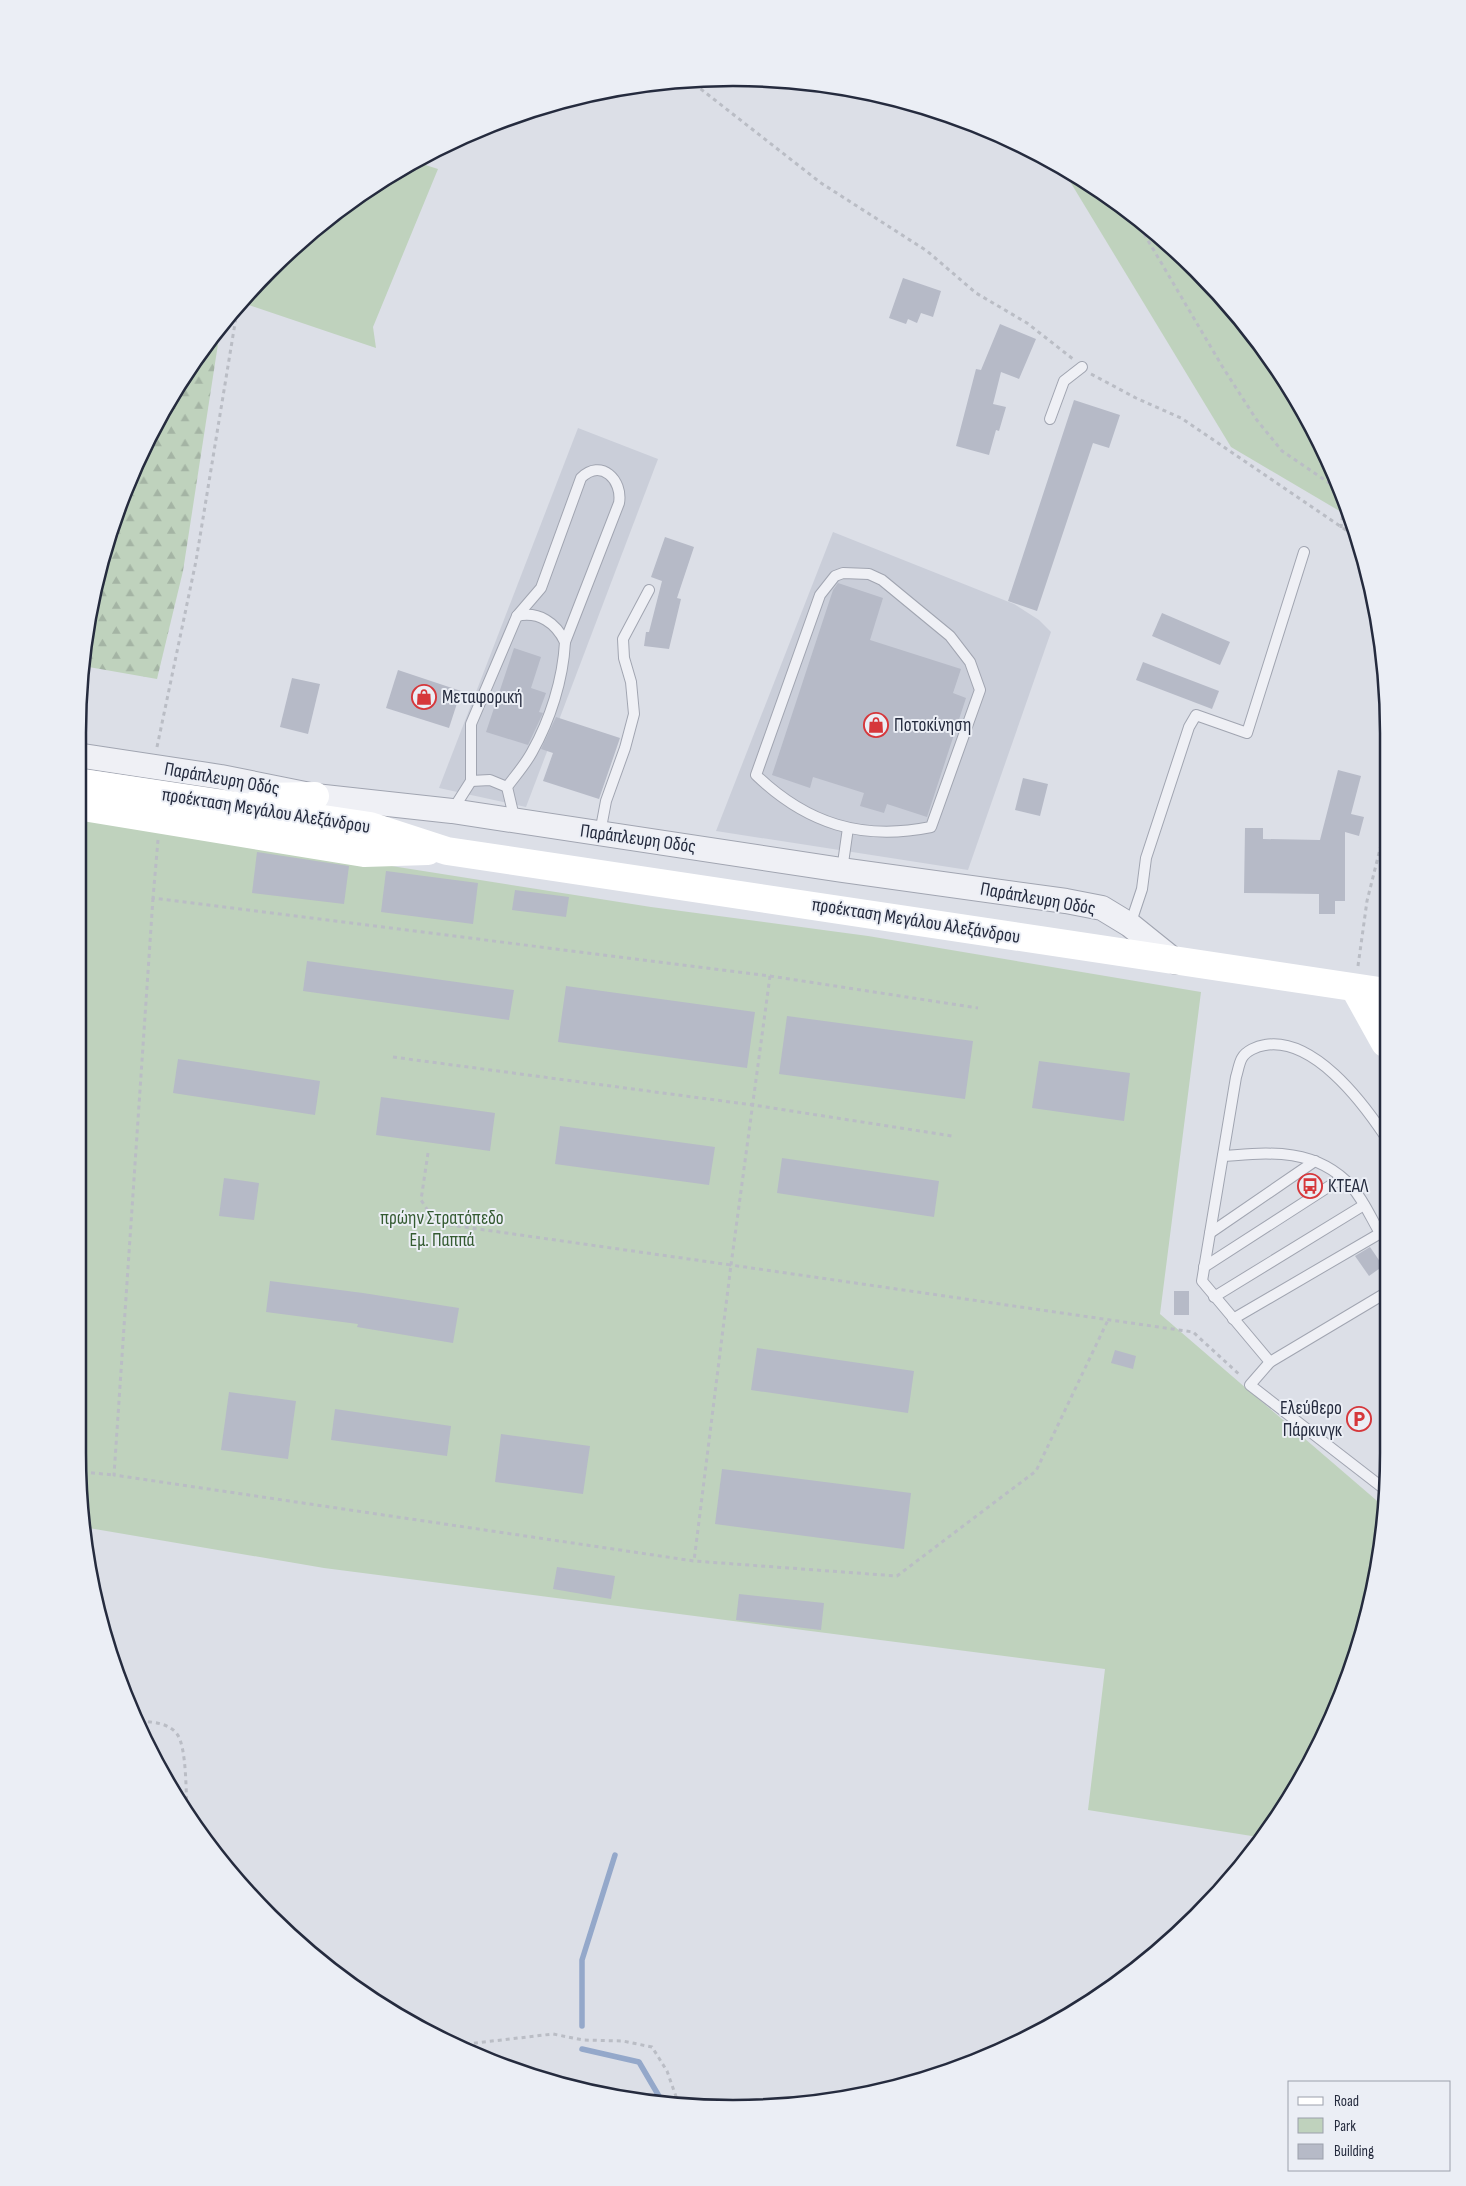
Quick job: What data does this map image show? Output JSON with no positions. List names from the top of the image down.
{
  "streets": {
    "main road": ["προέκταση Μεγάλου Αλεξάνδρου"],
    "street": ["Παράπλευρη Οδός"]
  },
  "crossings": [
    ["Παράπλευρη Οδός", "προέκταση Μεγάλου Αλεξάνδρου"]
  ],
  "parks": ["πρώην Στρατόπεδο Εμ. Παππά"],
  "places": {
    "shop": ["Μεταφορική", "Ποτοκίνηση"],
    "bus stop": ["ΚΤΕΑΛ"],
    "parking": ["Ελεύθερο Πάρκινγκ"]
  },
  "legend": ["Road", "Park", "Building"]
}
